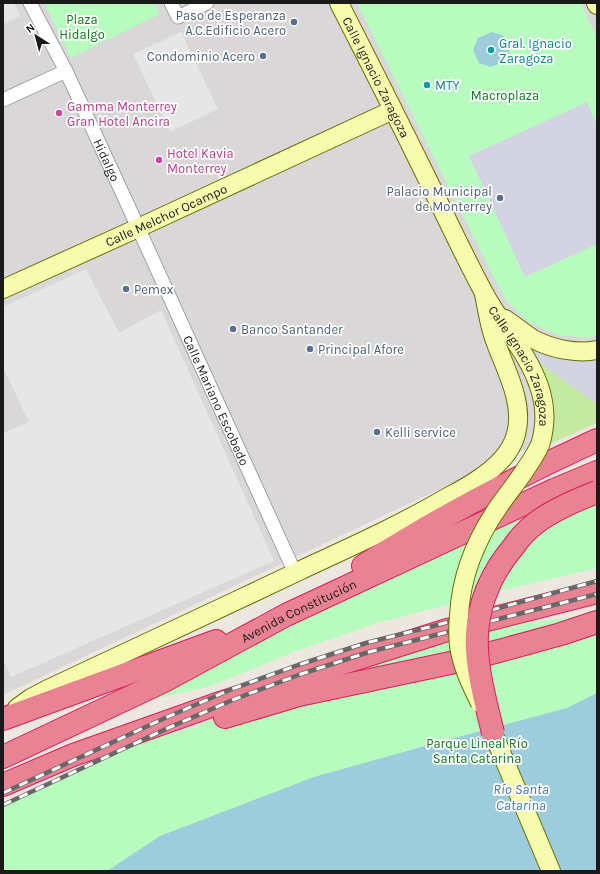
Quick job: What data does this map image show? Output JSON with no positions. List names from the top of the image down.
{
  "streets": {
    "highway": ["Avenida Constitución"],
    "street": [
      "Calle Ignacio Zaragoza",
      "Hidalgo",
      "Calle Melchor Ocampo",
      "Calle Mariano Escobedo"
    ]
  },
  "crossings": [
    ["Calle Ignacio Zaragoza", "Calle Melchor Ocampo"],
    ["Hidalgo", "Calle Melchor Ocampo"],
    ["Hidalgo", "Calle Mariano Escobedo"],
    ["Calle Melchor Ocampo", "Calle Mariano Escobedo"]
  ],
  "water": ["Río Santa Catarina"],
  "parks": ["Plaza Hidalgo", "Macroplaza", "Parque Lineal Río Santa Catarina"],
  "places": [
    "Paso de Esperanza A.C.Edificio Acero",
    "Gral. Ignacio Zaragoza",
    "Condominio Acero",
    "MTY",
    "Gamma Monterrey Gran Hotel Ancira",
    "Hotel Kavia Monterrey",
    "Palacio Municipal de Monterrey",
    "Pemex",
    "Banco Santander",
    "Principal Afore",
    "Kelli service"
  ],
  "north": "top left"
}
